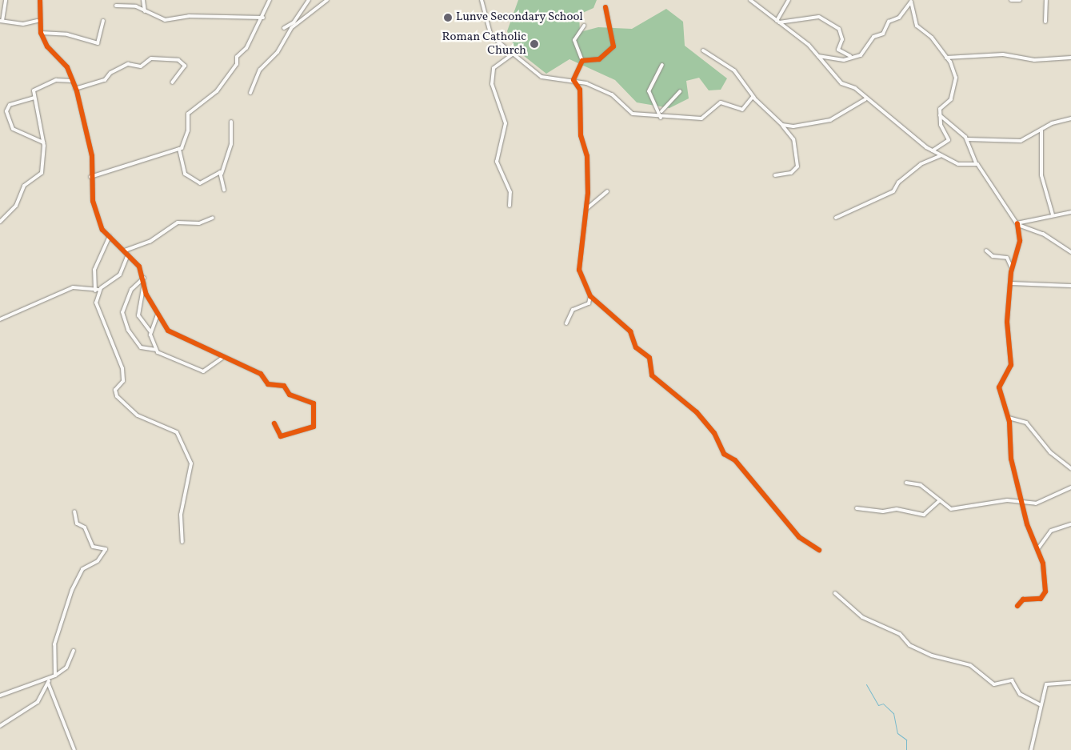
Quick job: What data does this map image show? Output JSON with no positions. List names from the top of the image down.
{
  "places": ["Lunve Secondary School", "Roman Catholic Church"]
}
